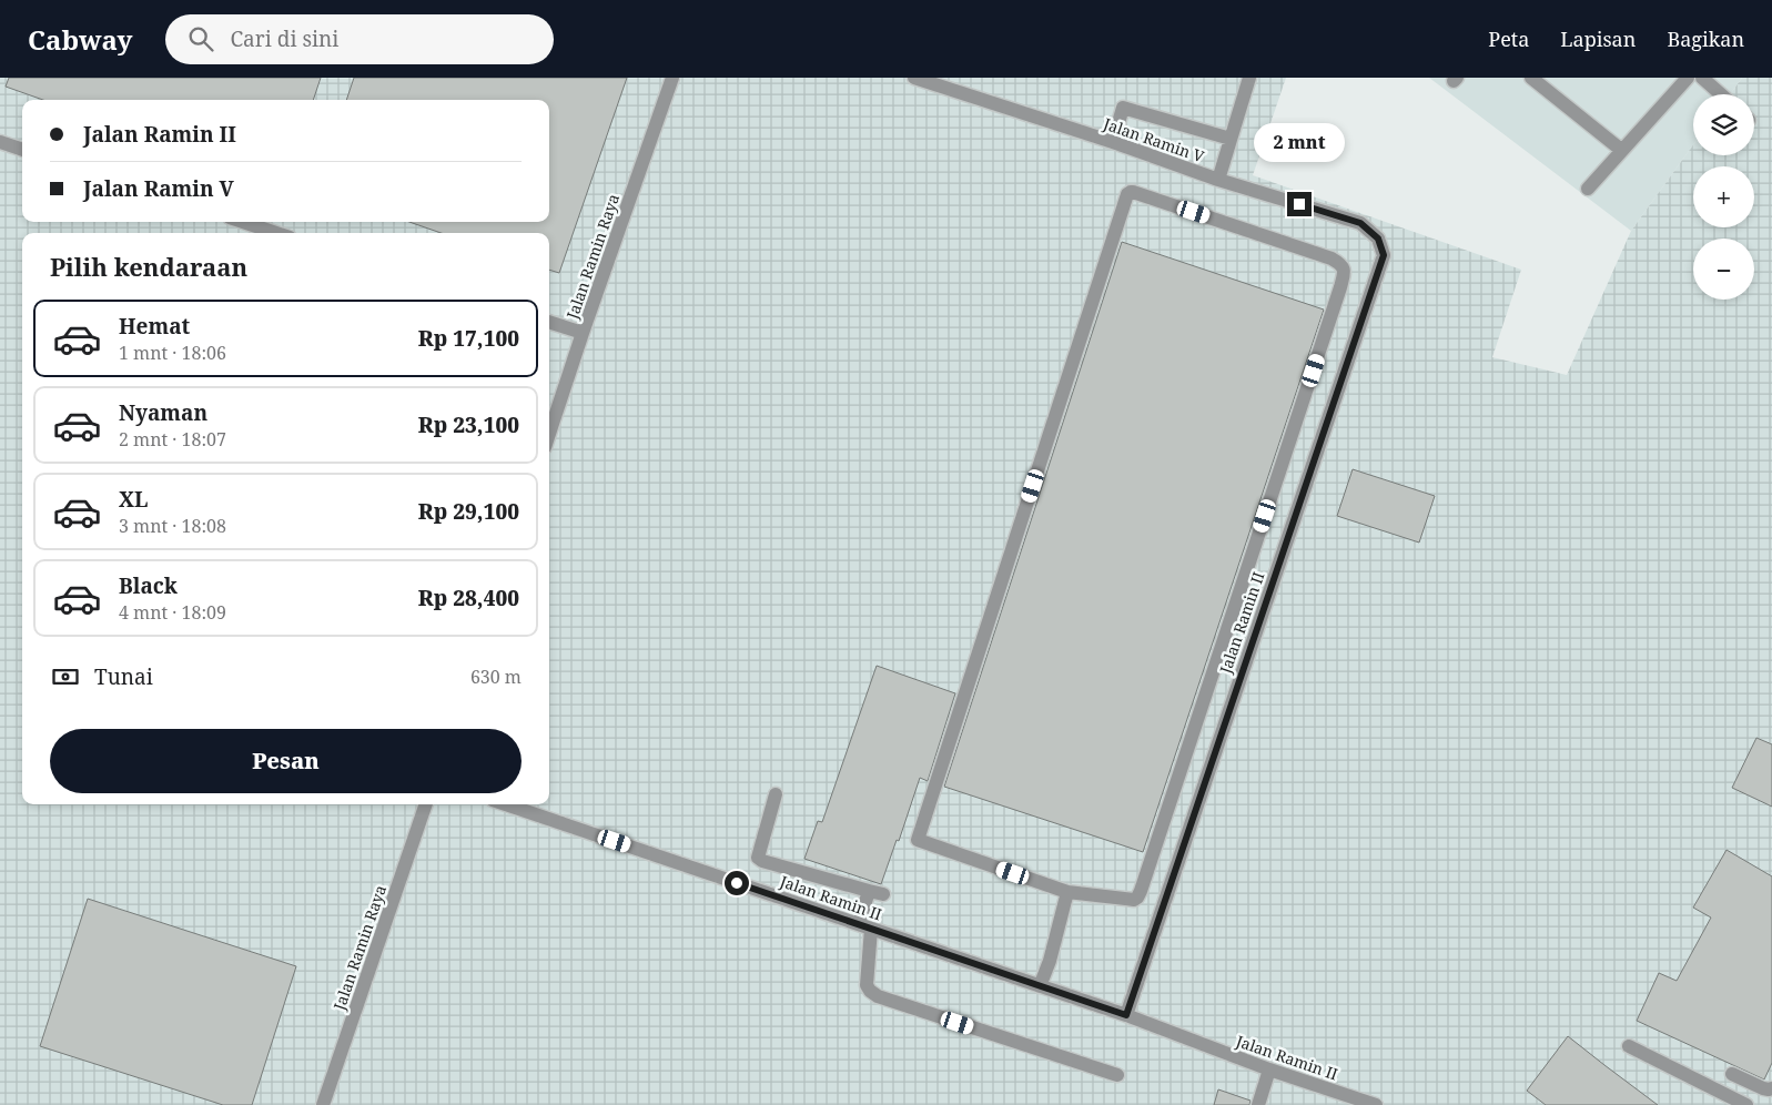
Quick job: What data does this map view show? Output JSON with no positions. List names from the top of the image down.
{
  "streets": {
    "lane": ["Jalan Ramin V", "Jalan Ramin Raya", "Jalan Ramin II"]
  },
  "crossings": [
    ["Jalan Ramin V", "Jalan Ramin II"]
  ],
  "page": {
    "header": "Cabway",
    "search": "Cari di sini",
    "nav": ["Peta", "Lapisan", "Bagikan"],
    "map_buttons": ["+", "−"],
    "banner": ["Jalan Ramin II", "Jalan Ramin V"],
    "bubble": "2 mnt",
    "heading": "Pilih kendaraan",
    "list": [
      {
        "name": "Hemat",
        "note": "1 mnt · 18:06",
        "value": "Rp 17,100"
      },
      {
        "name": "Nyaman",
        "note": "2 mnt · 18:07",
        "value": "Rp 23,100"
      },
      {
        "name": "XL",
        "note": "3 mnt · 18:08",
        "value": "Rp 29,100"
      },
      {
        "name": "Black",
        "note": "4 mnt · 18:09",
        "value": "Rp 28,400"
      }
    ],
    "pay": ["Tunai", "630 m"],
    "buttons": "Pesan"
  }
}
